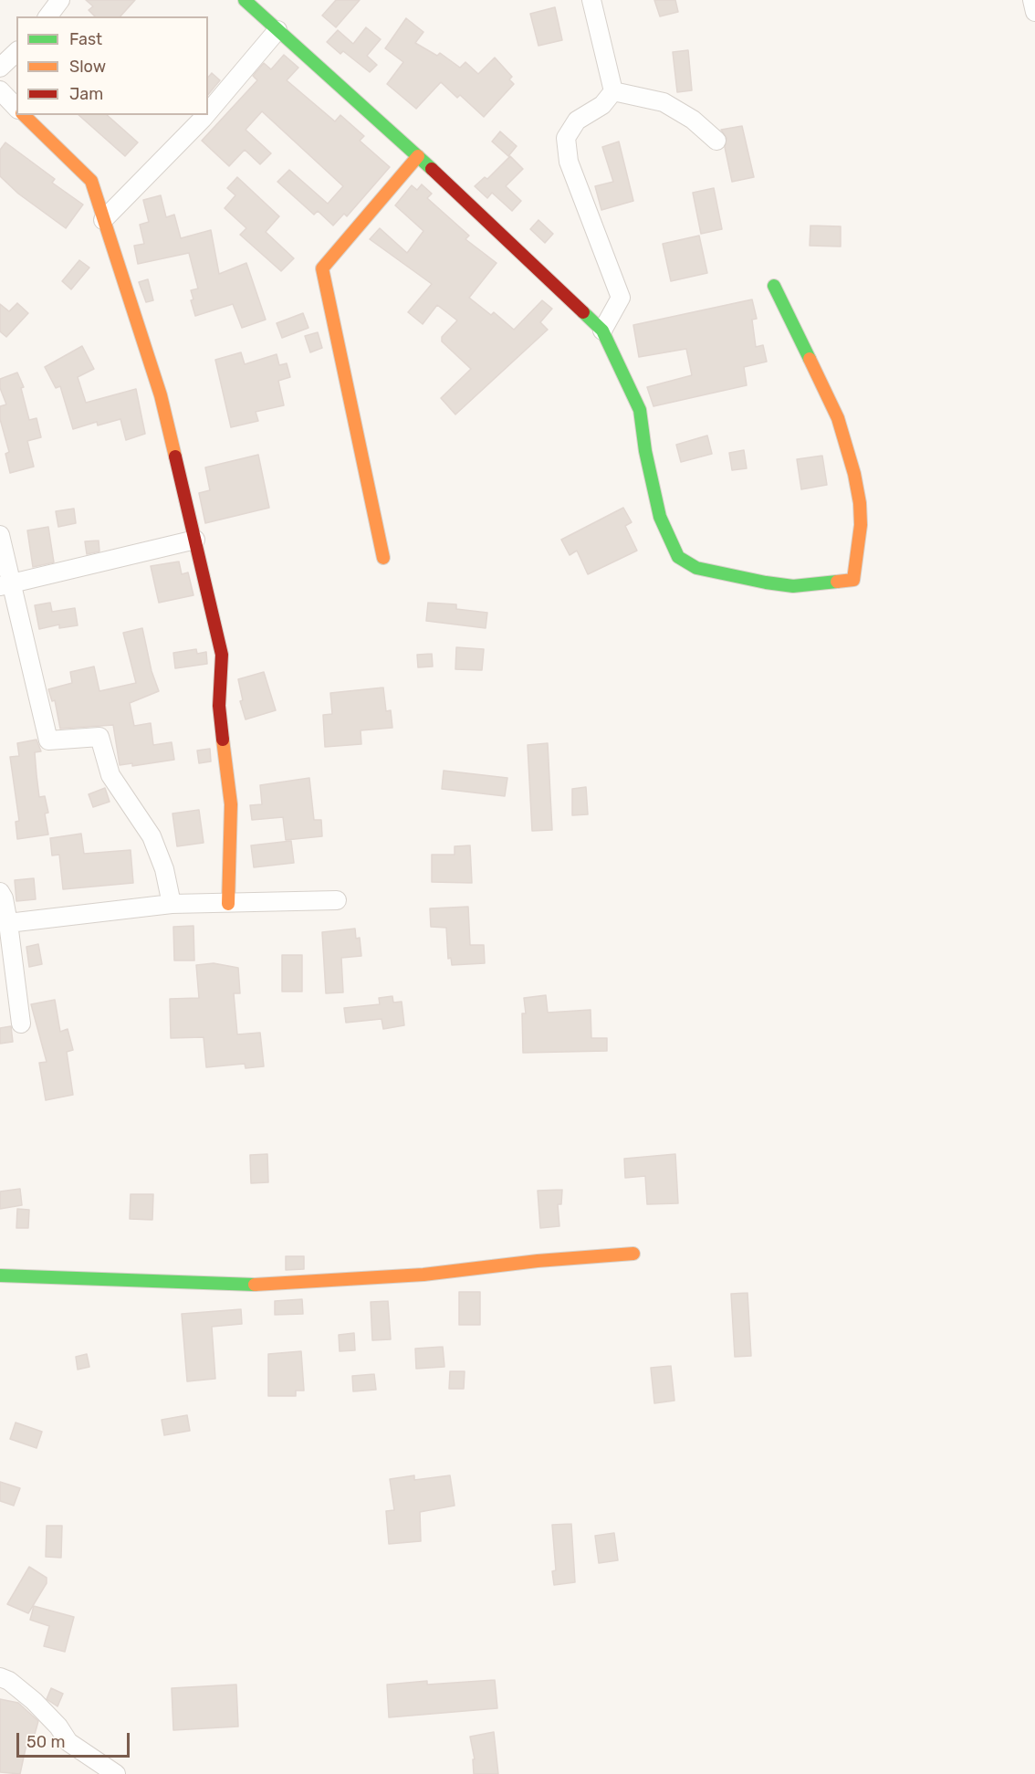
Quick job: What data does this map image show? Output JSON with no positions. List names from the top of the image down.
{
  "legend": ["Fast", "Slow", "Jam"],
  "scale_bar": "50 m"
}
